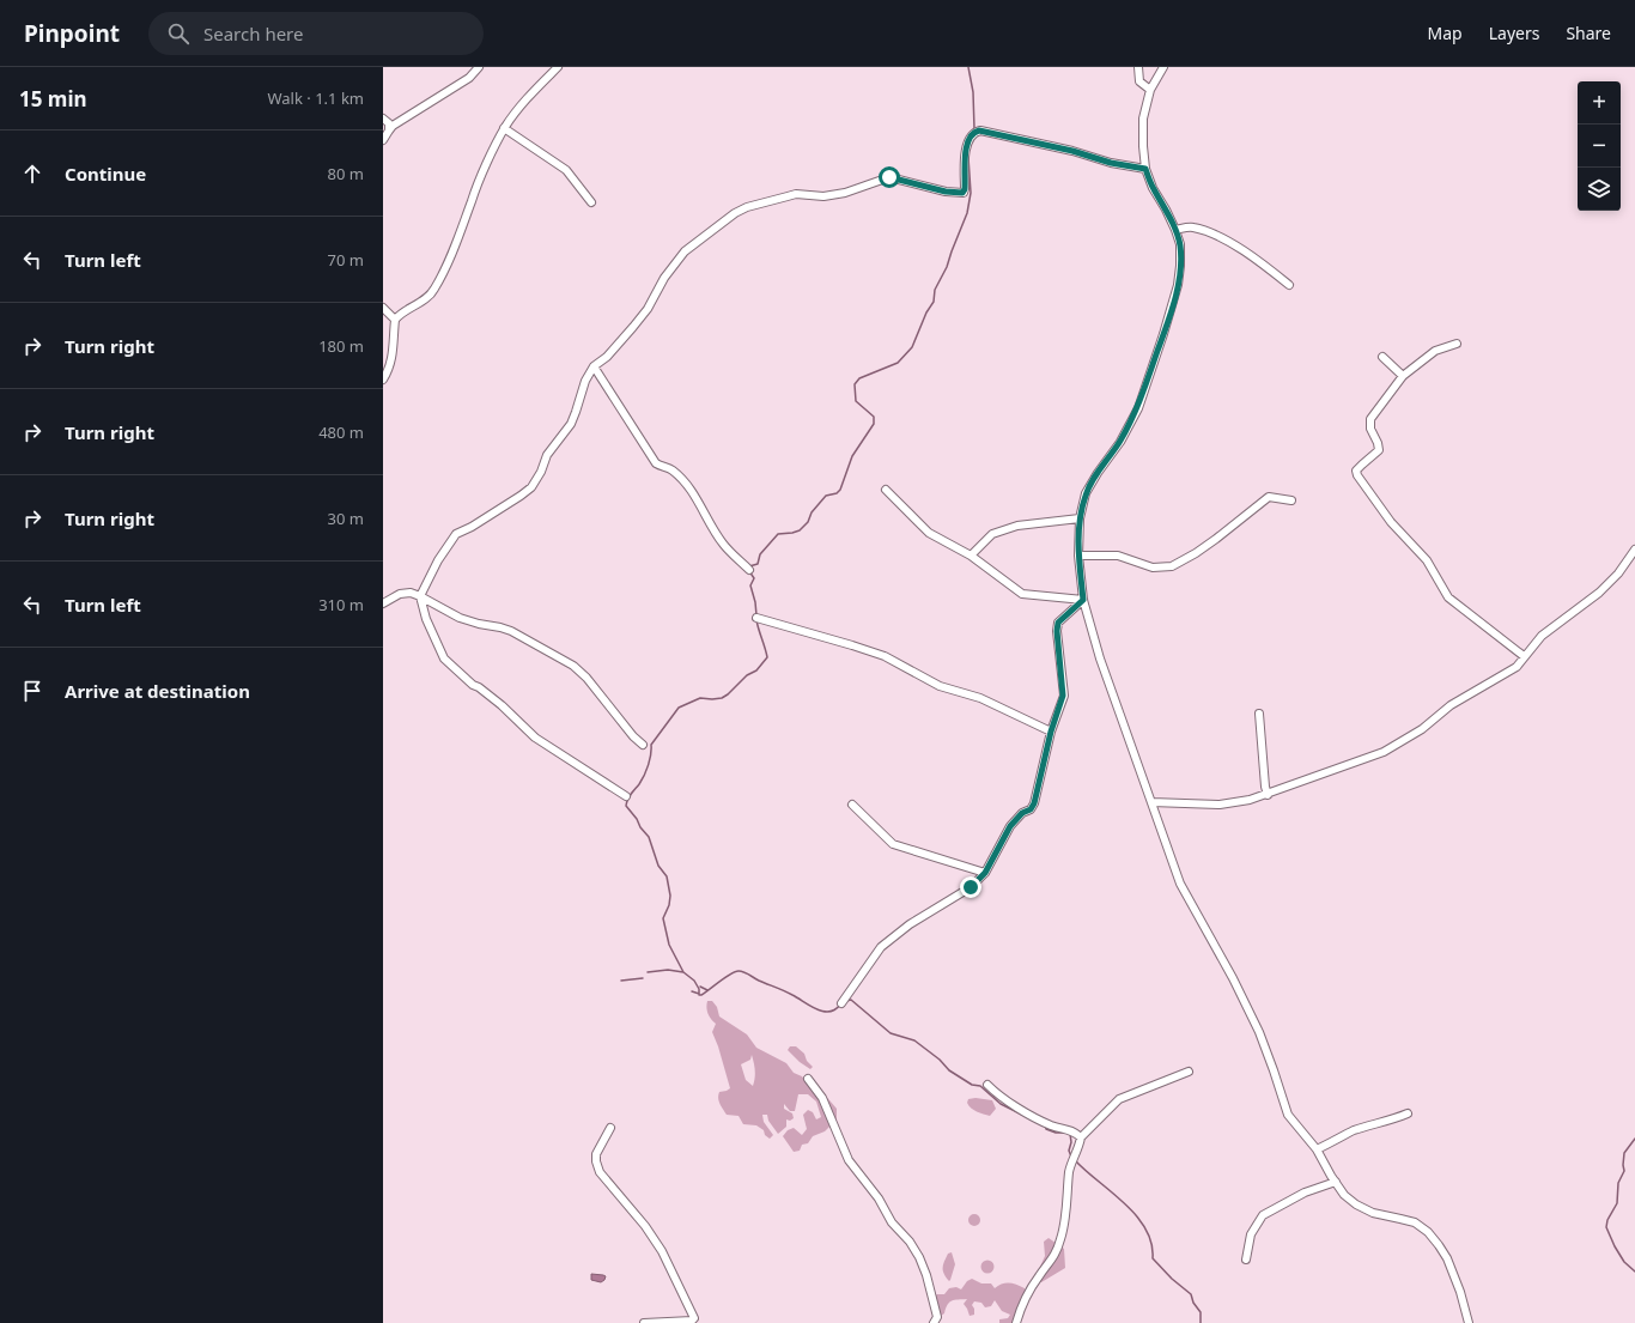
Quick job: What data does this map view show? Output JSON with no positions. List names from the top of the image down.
{
  "page": {
    "header": "Pinpoint",
    "search": "Search here",
    "nav": ["Map", "Layers", "Share"],
    "heading": ["15 min", "Walk · 1.1 km"],
    "map_buttons": ["+", "−"],
    "list": [
      ["Continue", "80 m"],
      ["Turn left", "70 m"],
      ["Turn right", "180 m"],
      ["Turn right", "480 m"],
      ["Turn right", "30 m"],
      ["Turn left", "310 m"],
      "Arrive at destination"
    ]
  }
}
